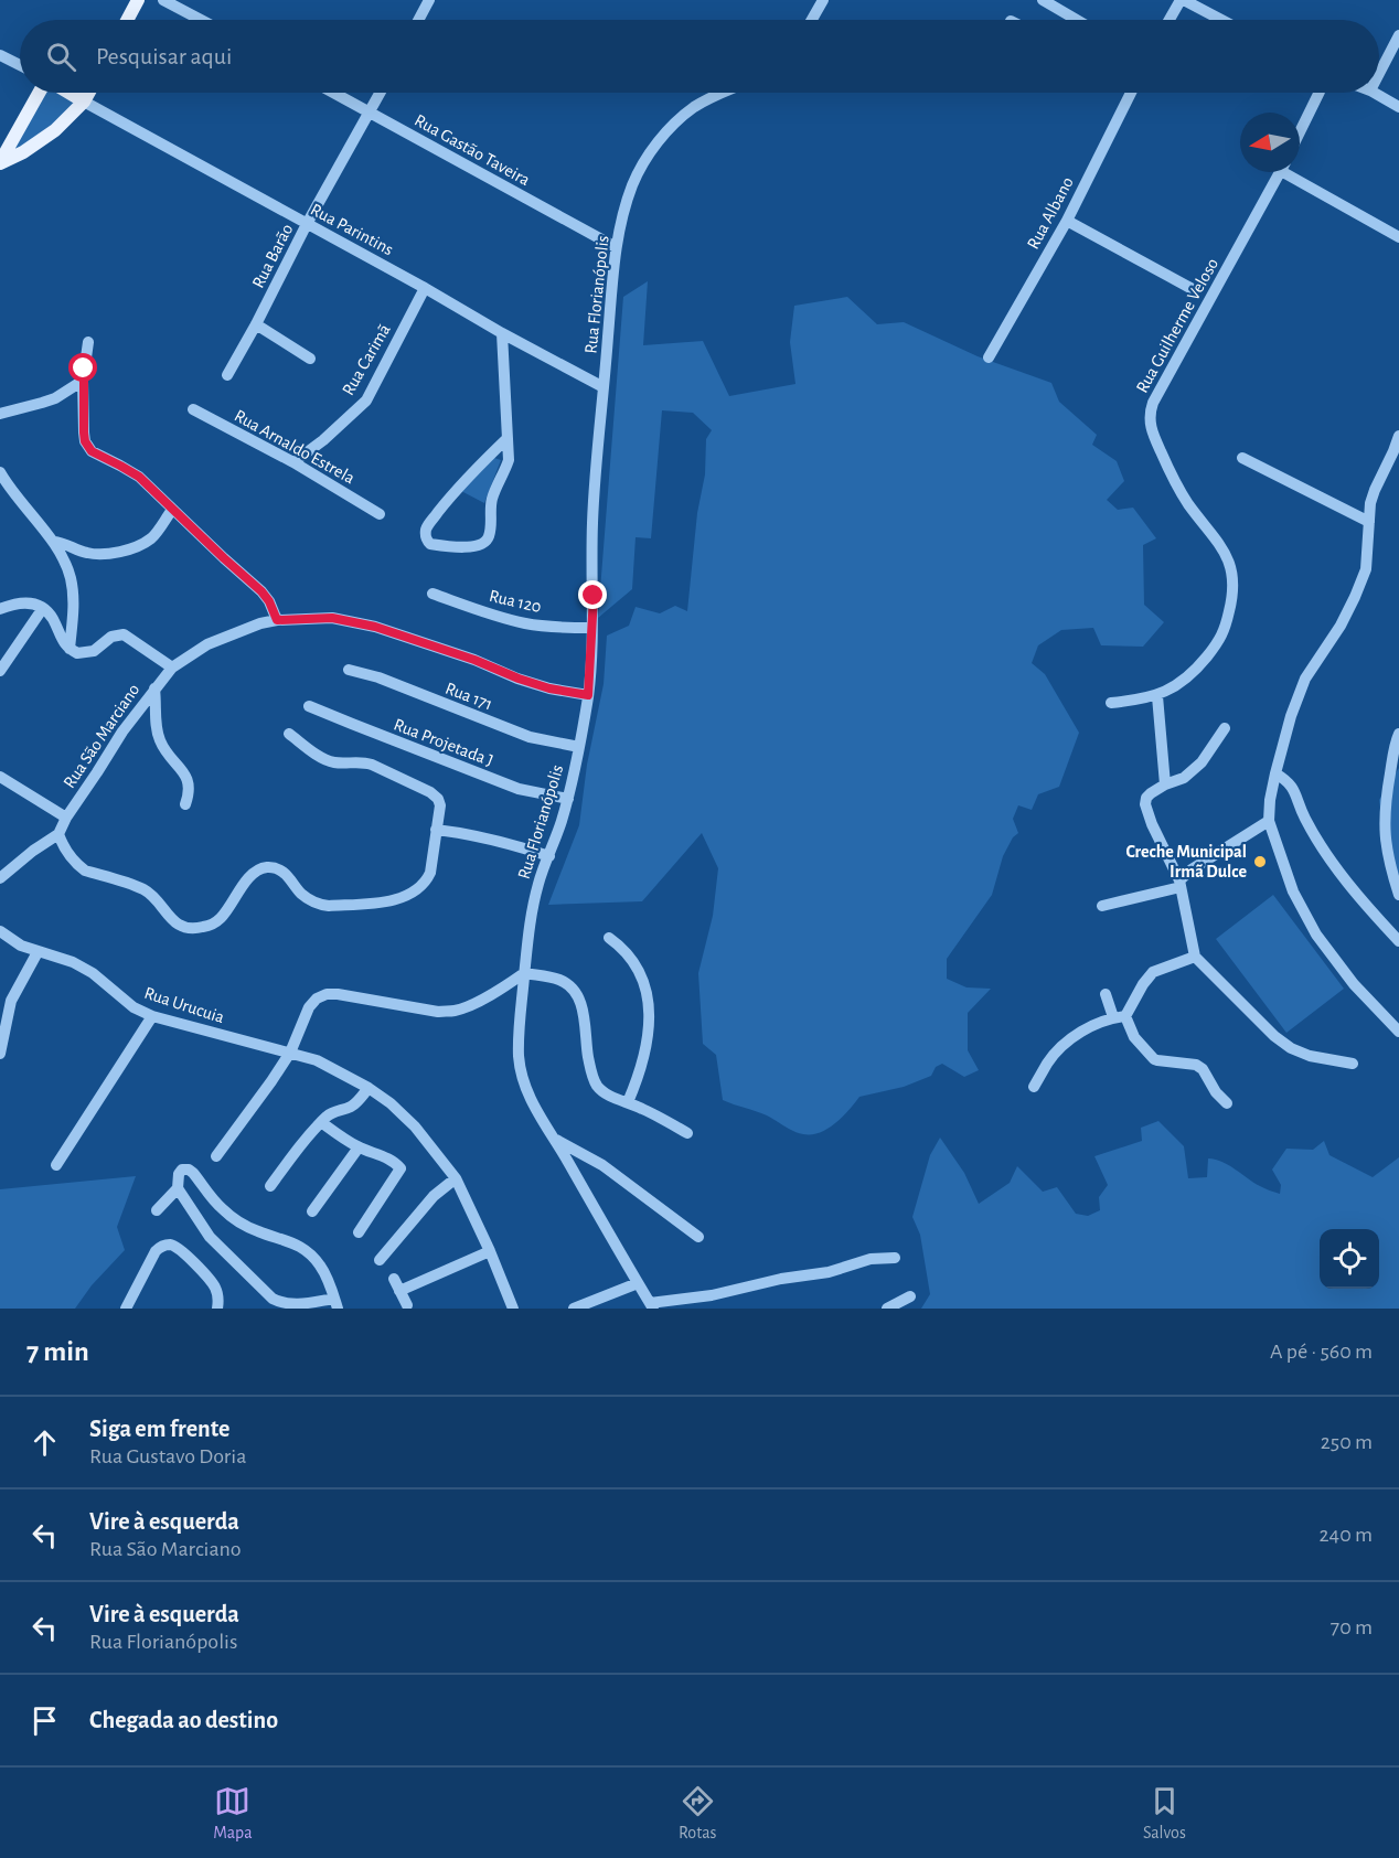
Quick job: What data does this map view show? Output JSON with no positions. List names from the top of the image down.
{
  "streets": {
    "street": [
      "Rua Gastão Taveira",
      "Rua Albano",
      "Rua Parintins",
      "Rua Barão",
      "Rua Florianópolis",
      "Rua Guilherme Veloso",
      "Rua Carimã",
      "Rua Arnaldo Estrela",
      "Rua 120",
      "Rua 171",
      "Rua São Marciano",
      "Rua Projetada J",
      "Rua Urucuia"
    ]
  },
  "crossings": [
    ["Rua Gastão Taveira", "Rua Barão"],
    ["Rua Gastão Taveira", "Rua Florianópolis"],
    ["Rua Parintins", "Rua Barão"],
    ["Rua Parintins", "Rua Florianópolis"],
    ["Rua Parintins", "Rua Carimã"],
    ["Rua Florianópolis", "Rua 120"],
    ["Rua Florianópolis", "Rua 171"],
    ["Rua Florianópolis", "Rua São Marciano"],
    ["Rua Florianópolis", "Rua Projetada J"],
    ["Rua Carimã", "Rua Arnaldo Estrela"]
  ],
  "places": ["Creche Municipal Irmã Dulce"],
  "north": "left",
  "page": {
    "search": "Pesquisar aqui",
    "heading": ["7 min", "A pé · 560 m"],
    "list": [
      ["Siga em frente", "Rua Gustavo Doria", "250 m"],
      ["Vire à esquerda", "Rua São Marciano", "240 m"],
      ["Vire à esquerda", "Rua Florianópolis", "70 m"],
      "Chegada ao destino"
    ],
    "nav": ["Mapa", "Rotas", "Salvos"]
  }
}
